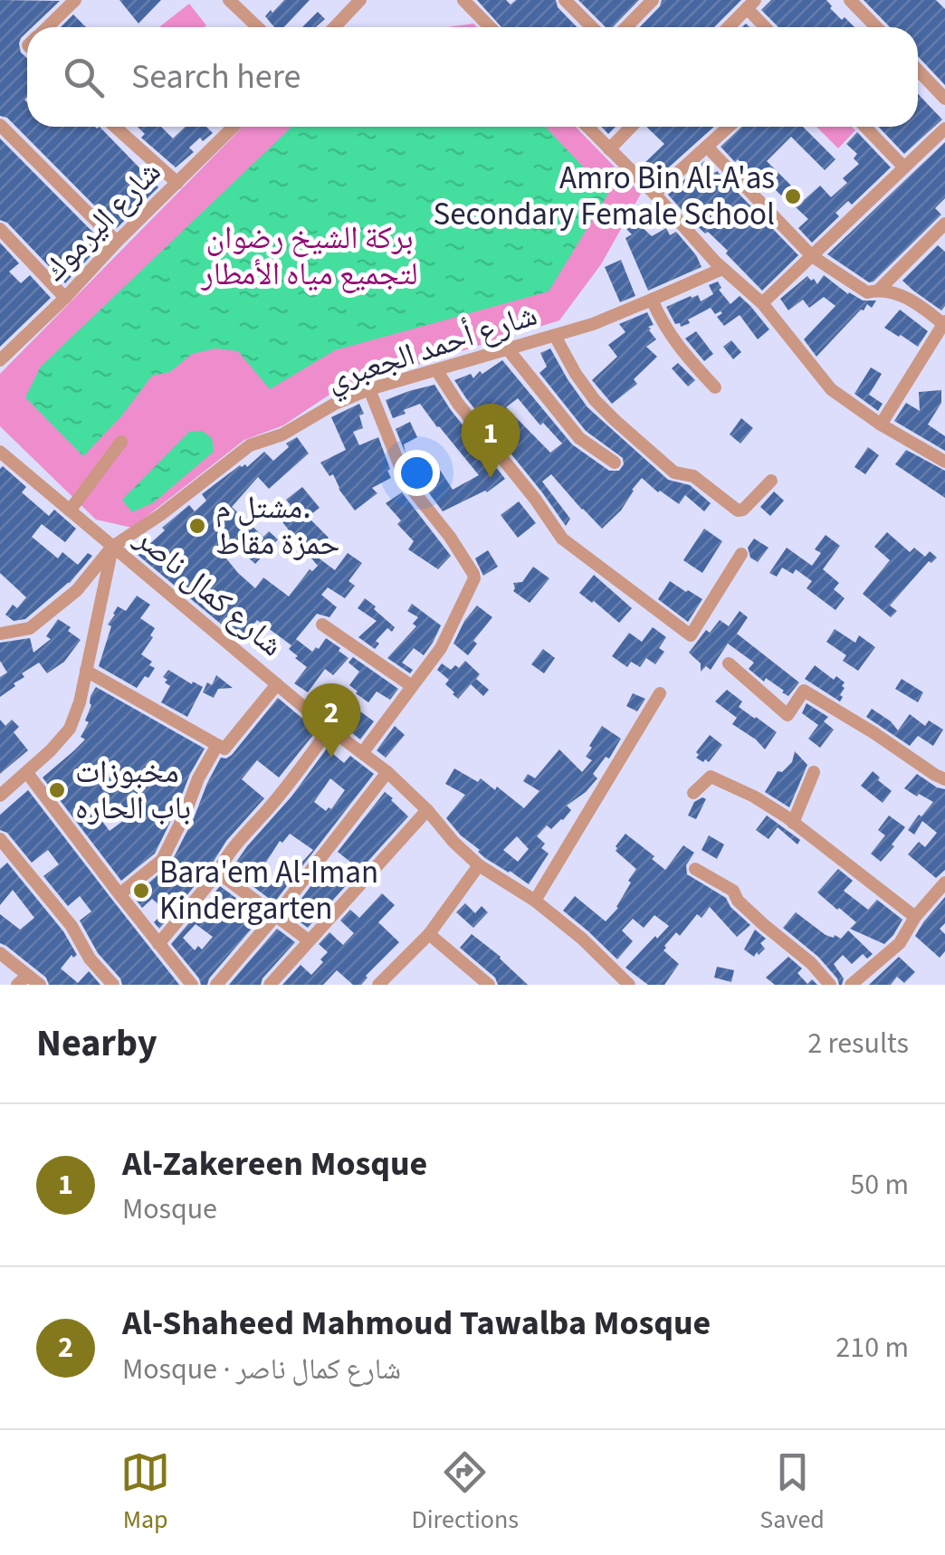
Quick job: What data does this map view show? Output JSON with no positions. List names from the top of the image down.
{
  "streets": {
    "street": ["شارع اليرموك", "شارع أحمد الجعبري", "شارع كمال ناصر"]
  },
  "crossings": [
    ["شارع أحمد الجعبري", "شارع كمال ناصر"]
  ],
  "parks": ["بركة الشيخ رضوان لتجميع مياه الأمطار"],
  "places": [
    "Amro Bin Al-A'as Secondary Female School",
    "مشتل م. حمزة مقاط",
    "مخبوزات باب الحاره",
    "Bara'em Al-Iman Kindergarten"
  ],
  "page": {
    "search": "Search here",
    "pins": ["1", "2"],
    "heading": ["Nearby", "2 results"],
    "list": [
      {
        "mark": "1",
        "name": "Al-Zakereen Mosque",
        "note": "Mosque",
        "value": "50 m"
      },
      {
        "mark": "2",
        "name": "Al-Shaheed Mahmoud Tawalba Mosque",
        "note": "Mosque · شارع كمال ناصر",
        "value": "210 m"
      }
    ],
    "nav": ["Map", "Directions", "Saved"]
  }
}
